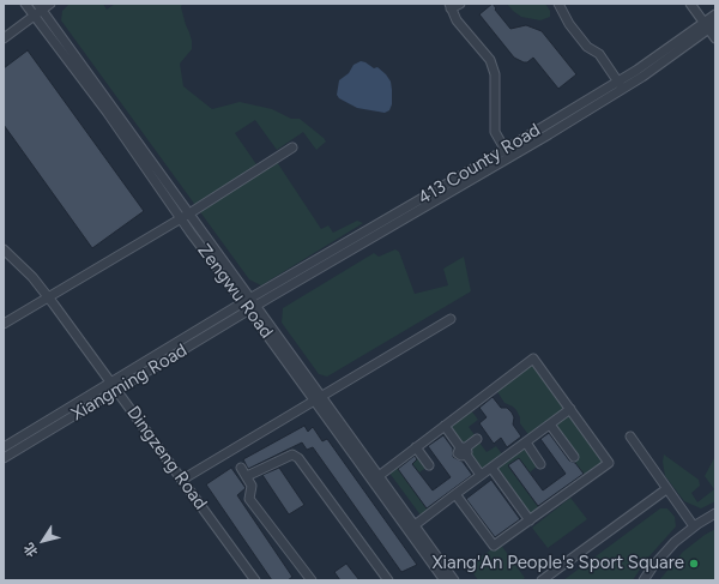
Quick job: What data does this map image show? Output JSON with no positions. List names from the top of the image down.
{
  "streets": {
    "street": [
      "413 County Road",
      "Zengwu Road",
      "Xiangming Road",
      "Dingzeng Road"
    ]
  },
  "crossings": [
    ["413 County Road", "Zengwu Road"],
    ["413 County Road", "Xiangming Road"],
    ["Zengwu Road", "Xiangming Road"],
    ["Xiangming Road", "Dingzeng Road"]
  ],
  "places": ["Xiang'An People's Sport Square"],
  "north": "bottom left"
}
